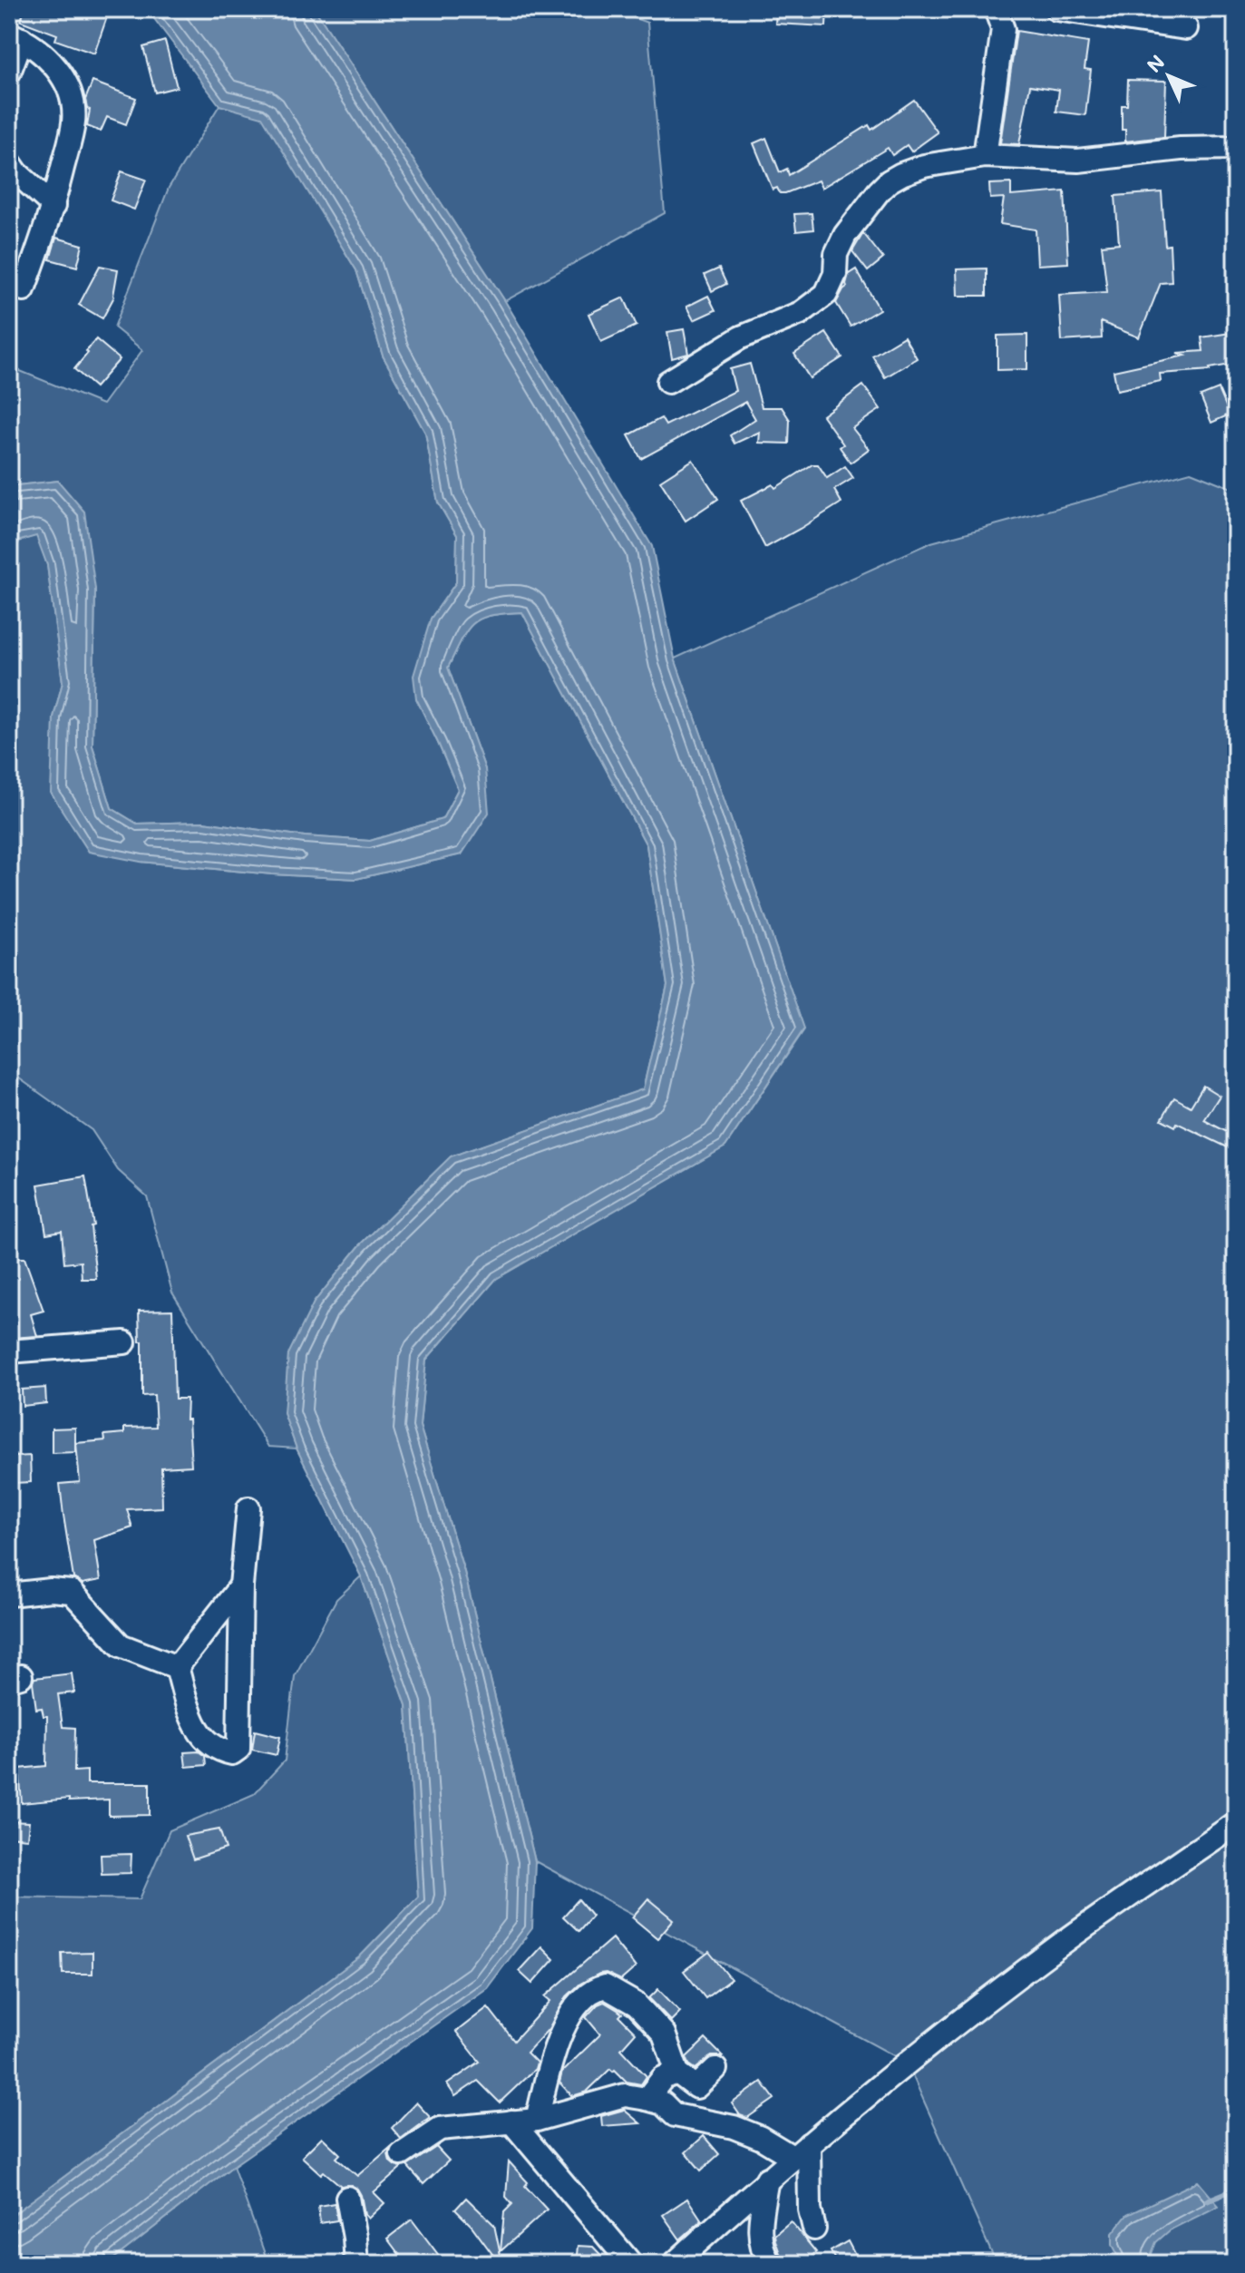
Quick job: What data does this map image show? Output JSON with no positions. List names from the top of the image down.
{
  "north": "top left"
}
